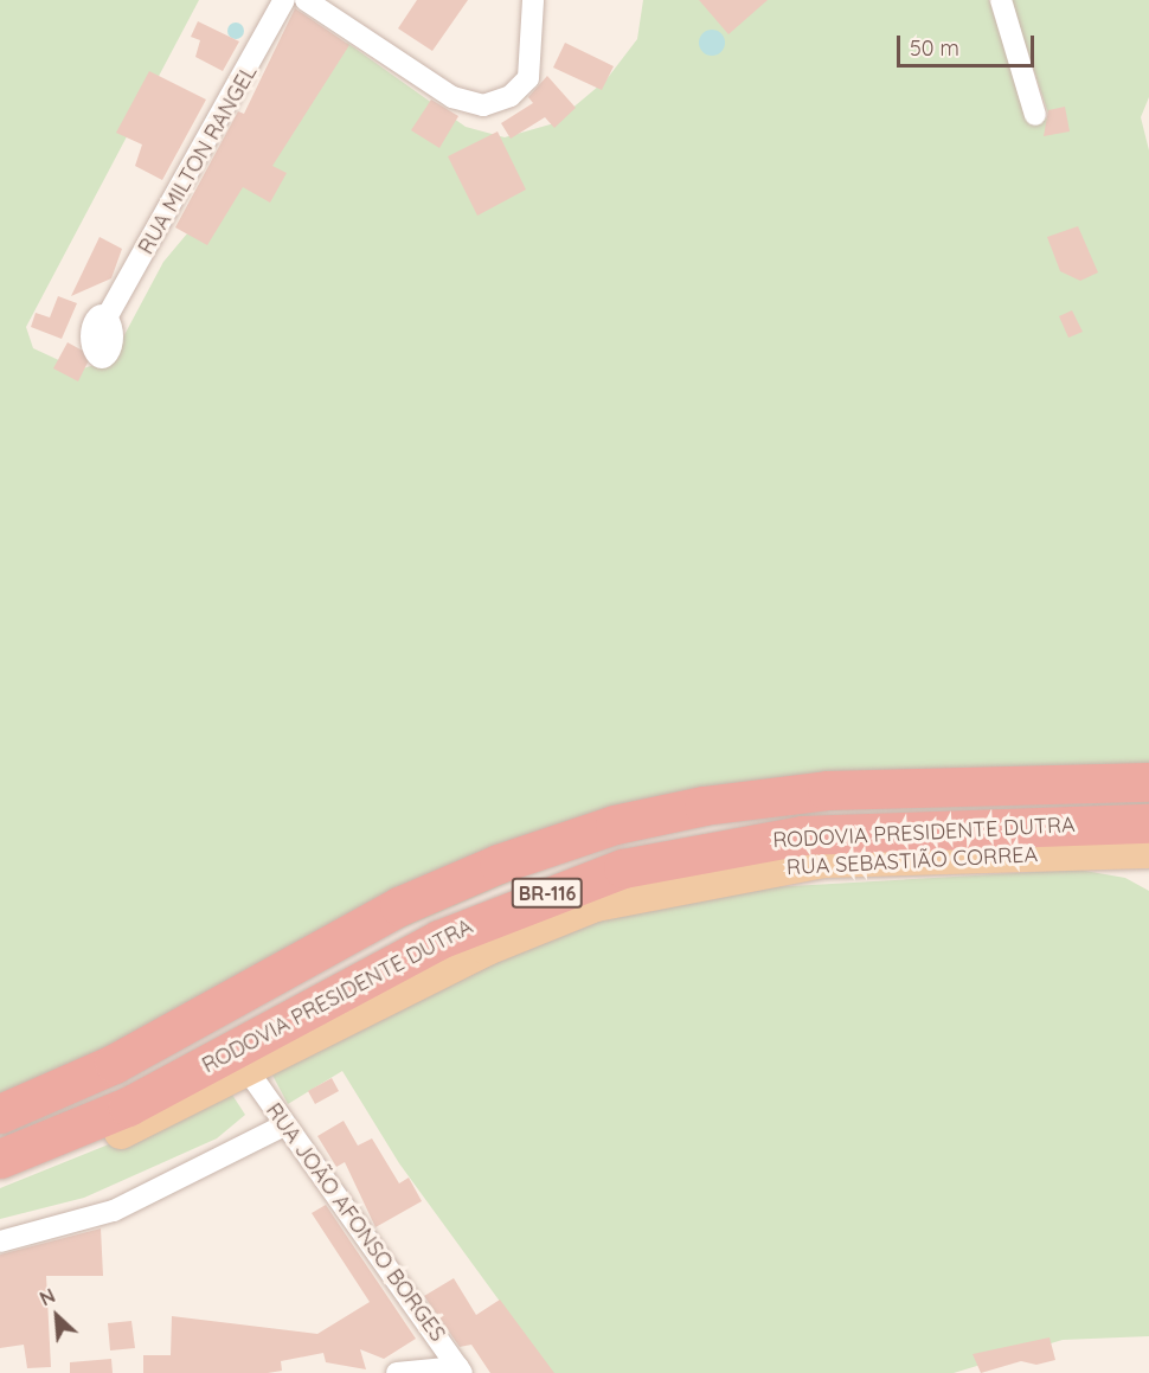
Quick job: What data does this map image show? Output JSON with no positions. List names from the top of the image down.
{
  "streets": {
    "highway": ["RODOVIA PRESIDENTE DUTRA", "BR-116"],
    "main road": ["RUA SEBASTIÃO CORREA"],
    "street": ["RUA MILTON RANGEL", "RUA JOÃO AFONSO BORGES"]
  },
  "crossings": [
    ["RUA SEBASTIÃO CORREA", "RUA JOÃO AFONSO BORGES"]
  ],
  "scale_bar": "50 m",
  "north": "top left"
}
